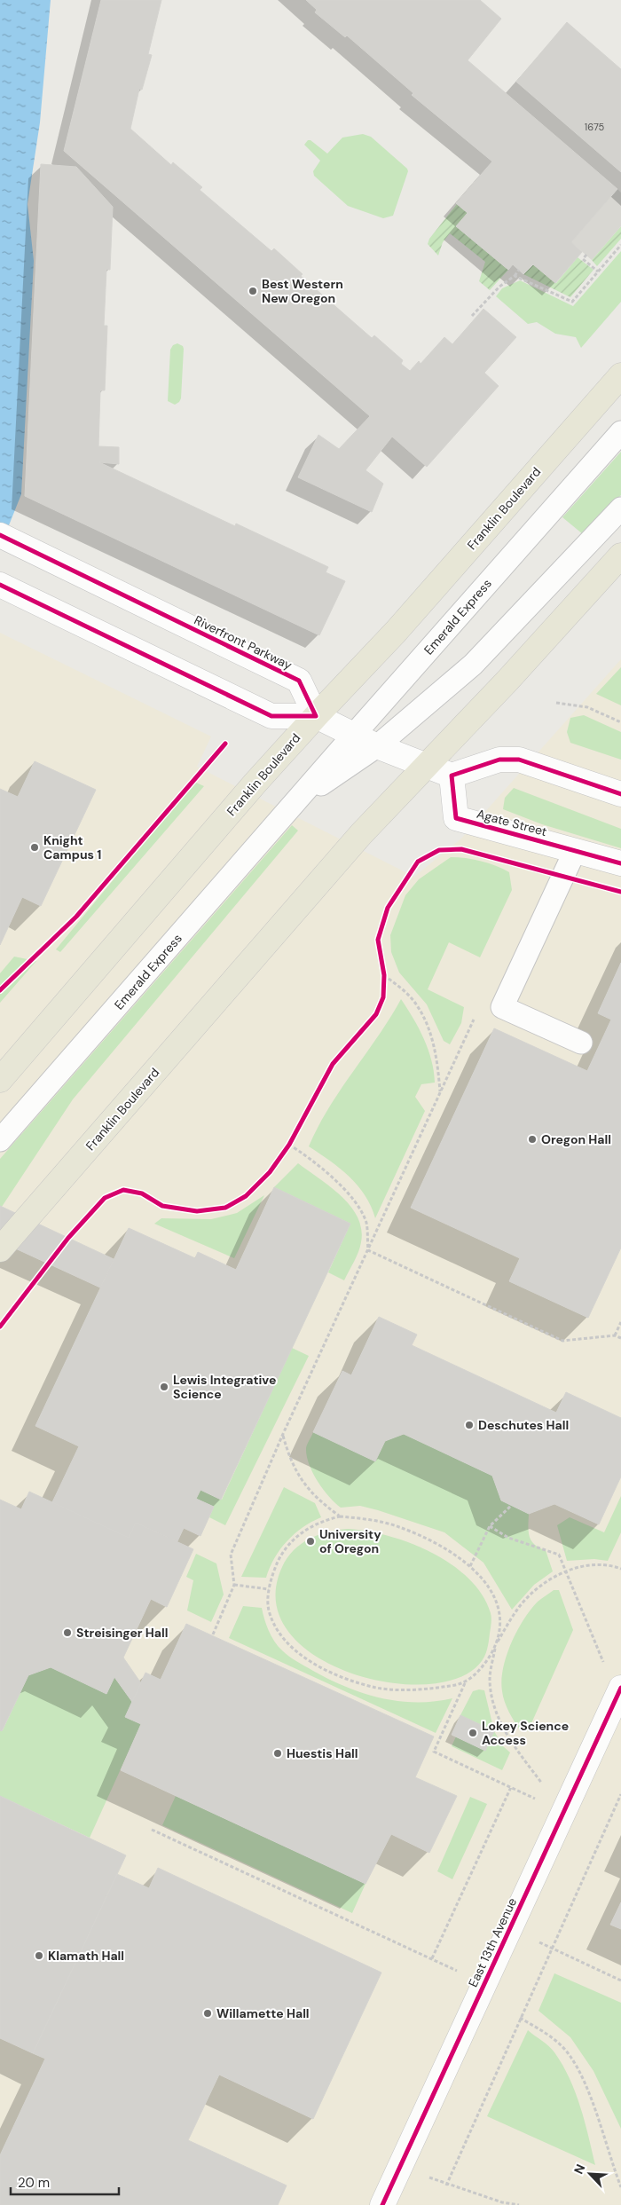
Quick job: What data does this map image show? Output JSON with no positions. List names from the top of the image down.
{
  "streets": {
    "main road": ["Franklin Boulevard"],
    "street": ["Riverfront Parkway", "Agate Street", "East 13th Avenue"],
    "lane": ["Emerald Express"]
  },
  "crossings": [
    ["Franklin Boulevard", "Riverfront Parkway"]
  ],
  "places": [
    "Best Western New Oregon",
    "Knight Campus 1",
    "Oregon Hall",
    "Lewis Integrative Science",
    "Deschutes Hall",
    "University of Oregon",
    "Streisinger Hall",
    "Lokey Science Access",
    "Huestis Hall",
    "Klamath Hall",
    "Willamette Hall"
  ],
  "house_numbers": ["1675"],
  "scale_bar": "20 m",
  "north": "top left"
}
